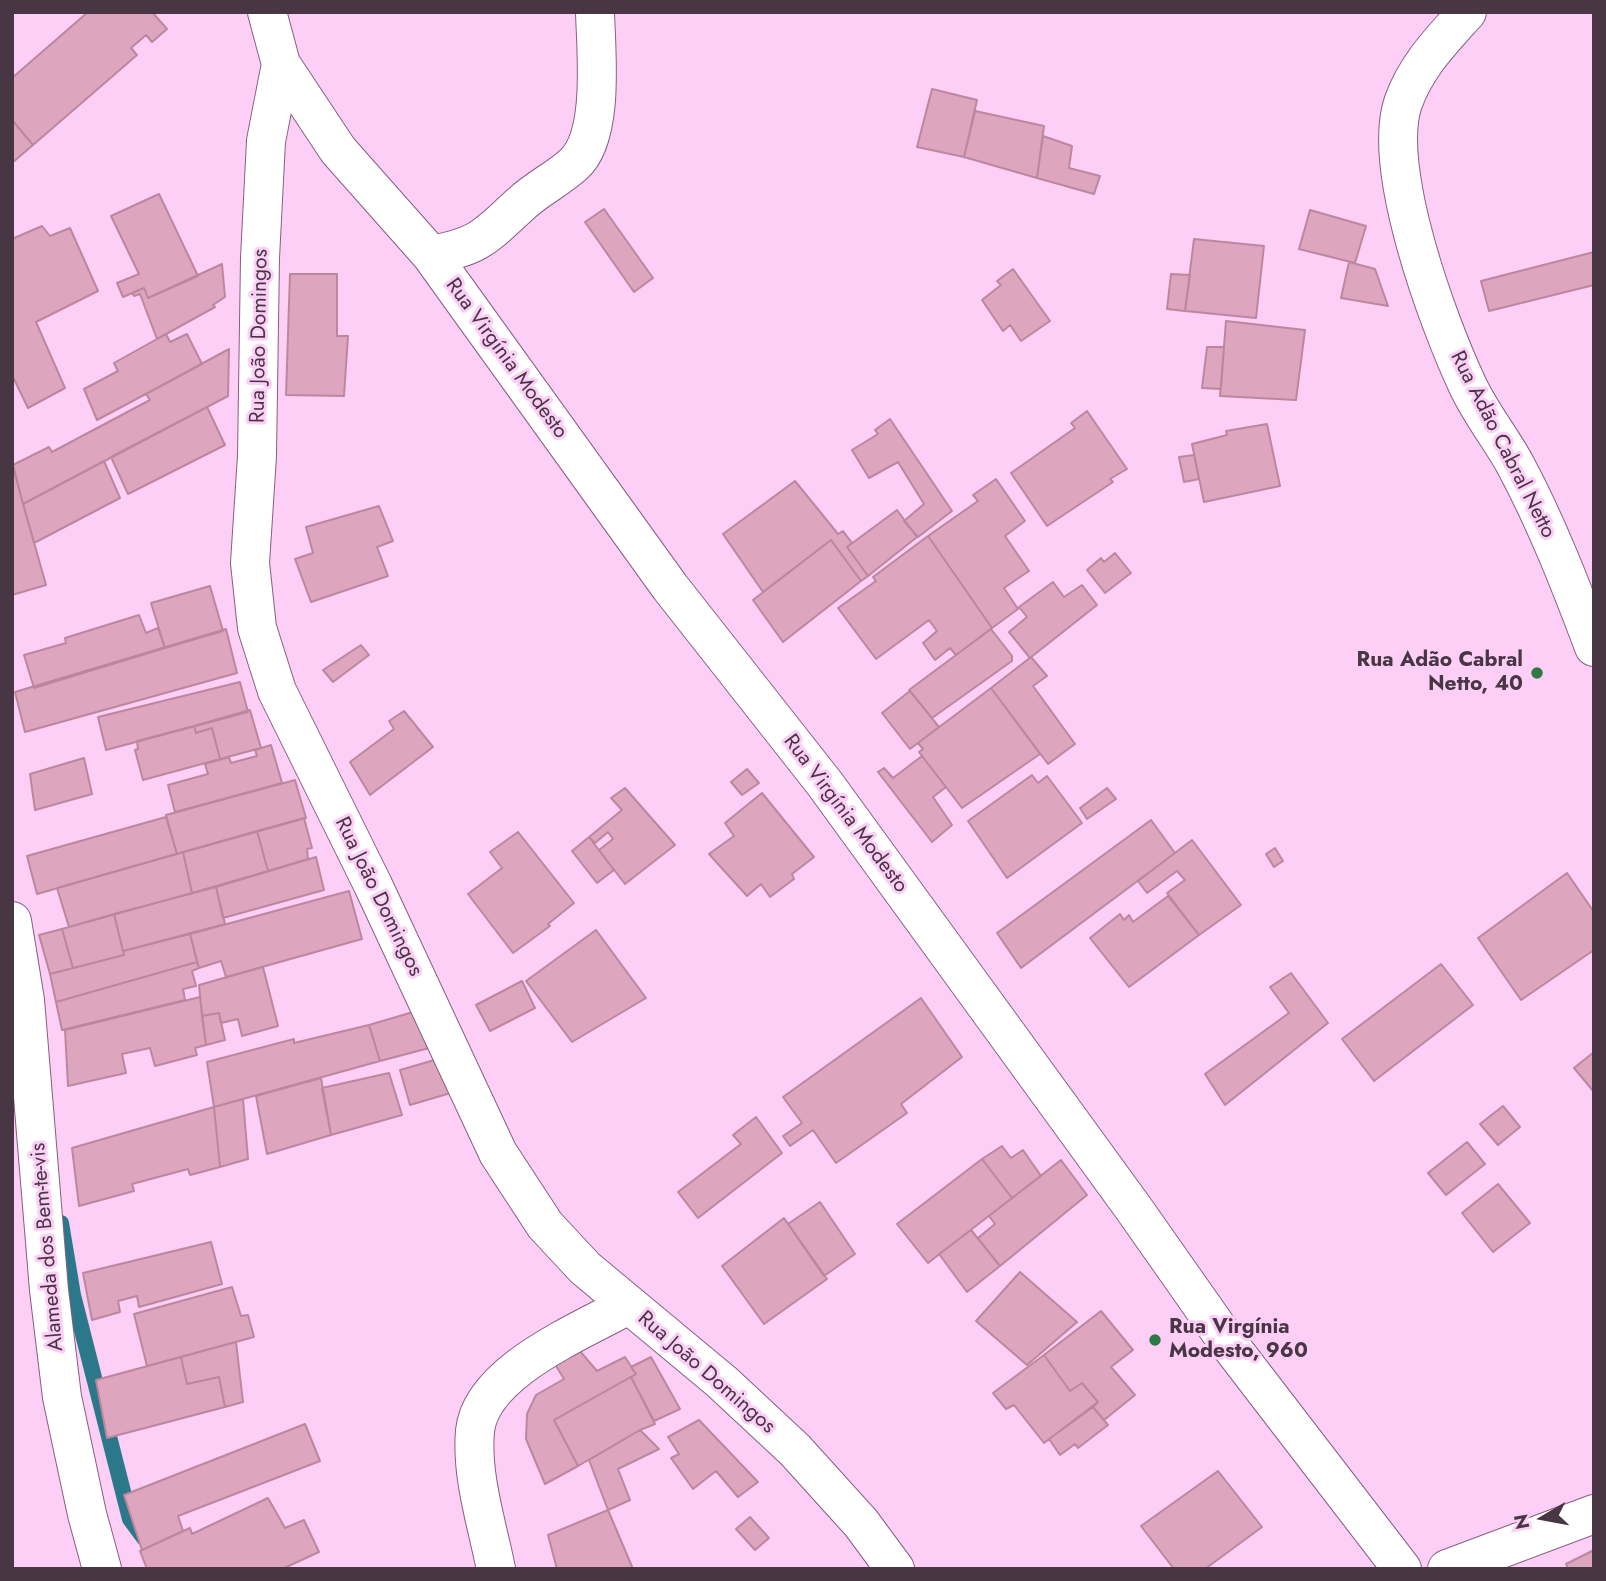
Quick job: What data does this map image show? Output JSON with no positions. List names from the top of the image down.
{
  "streets": {
    "street": [
      "Rua João Domingos",
      "Rua Virgínia Modesto",
      "Rua Adão Cabral Netto",
      "Alameda dos Bem-te-vis"
    ]
  },
  "crossings": [
    ["Rua João Domingos", "Rua Virgínia Modesto"]
  ],
  "places": ["Rua Adão Cabral Netto, 40", "Rua Virgínia Modesto, 960"],
  "north": "left"
}
